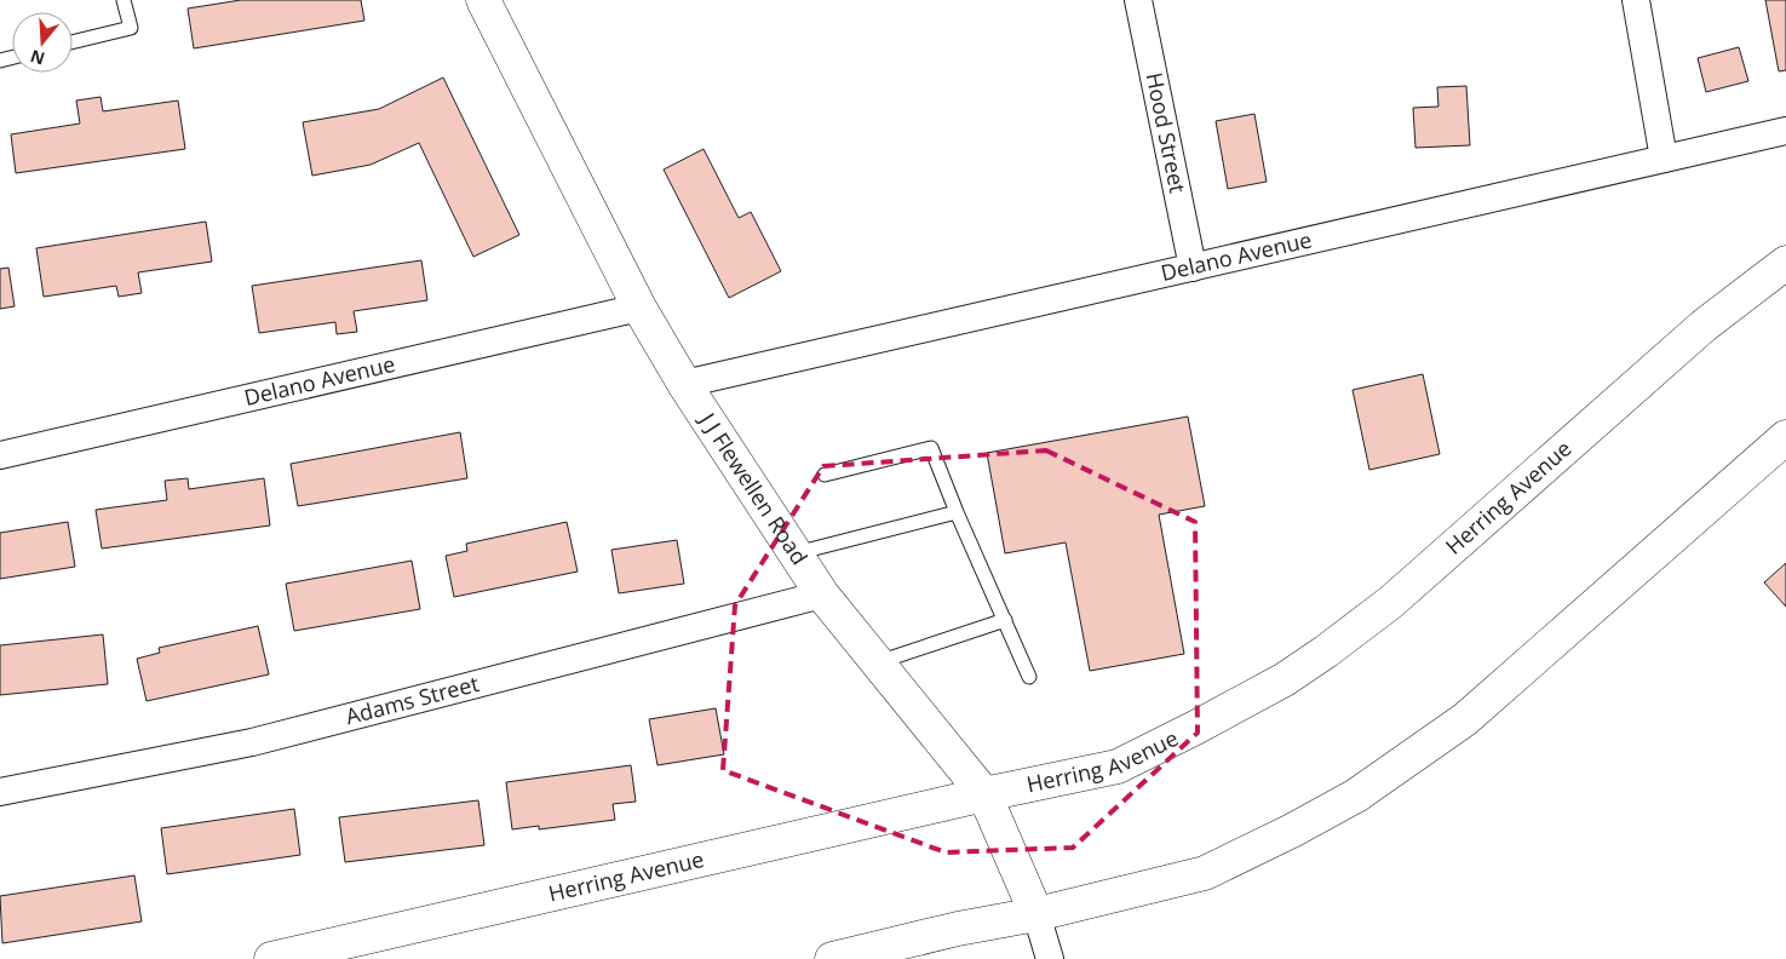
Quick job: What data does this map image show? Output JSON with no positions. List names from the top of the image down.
{
  "streets": {
    "main road": ["J J Flewellen Road", "Herring Avenue"],
    "street": ["Hood Street", "Delano Avenue", "Adams Street"]
  },
  "crossings": [
    ["Hood Street", "Delano Avenue"],
    ["Delano Avenue", "J J Flewellen Road"],
    ["J J Flewellen Road", "Herring Avenue"],
    ["J J Flewellen Road", "Adams Street"]
  ],
  "north": "bottom"
}
